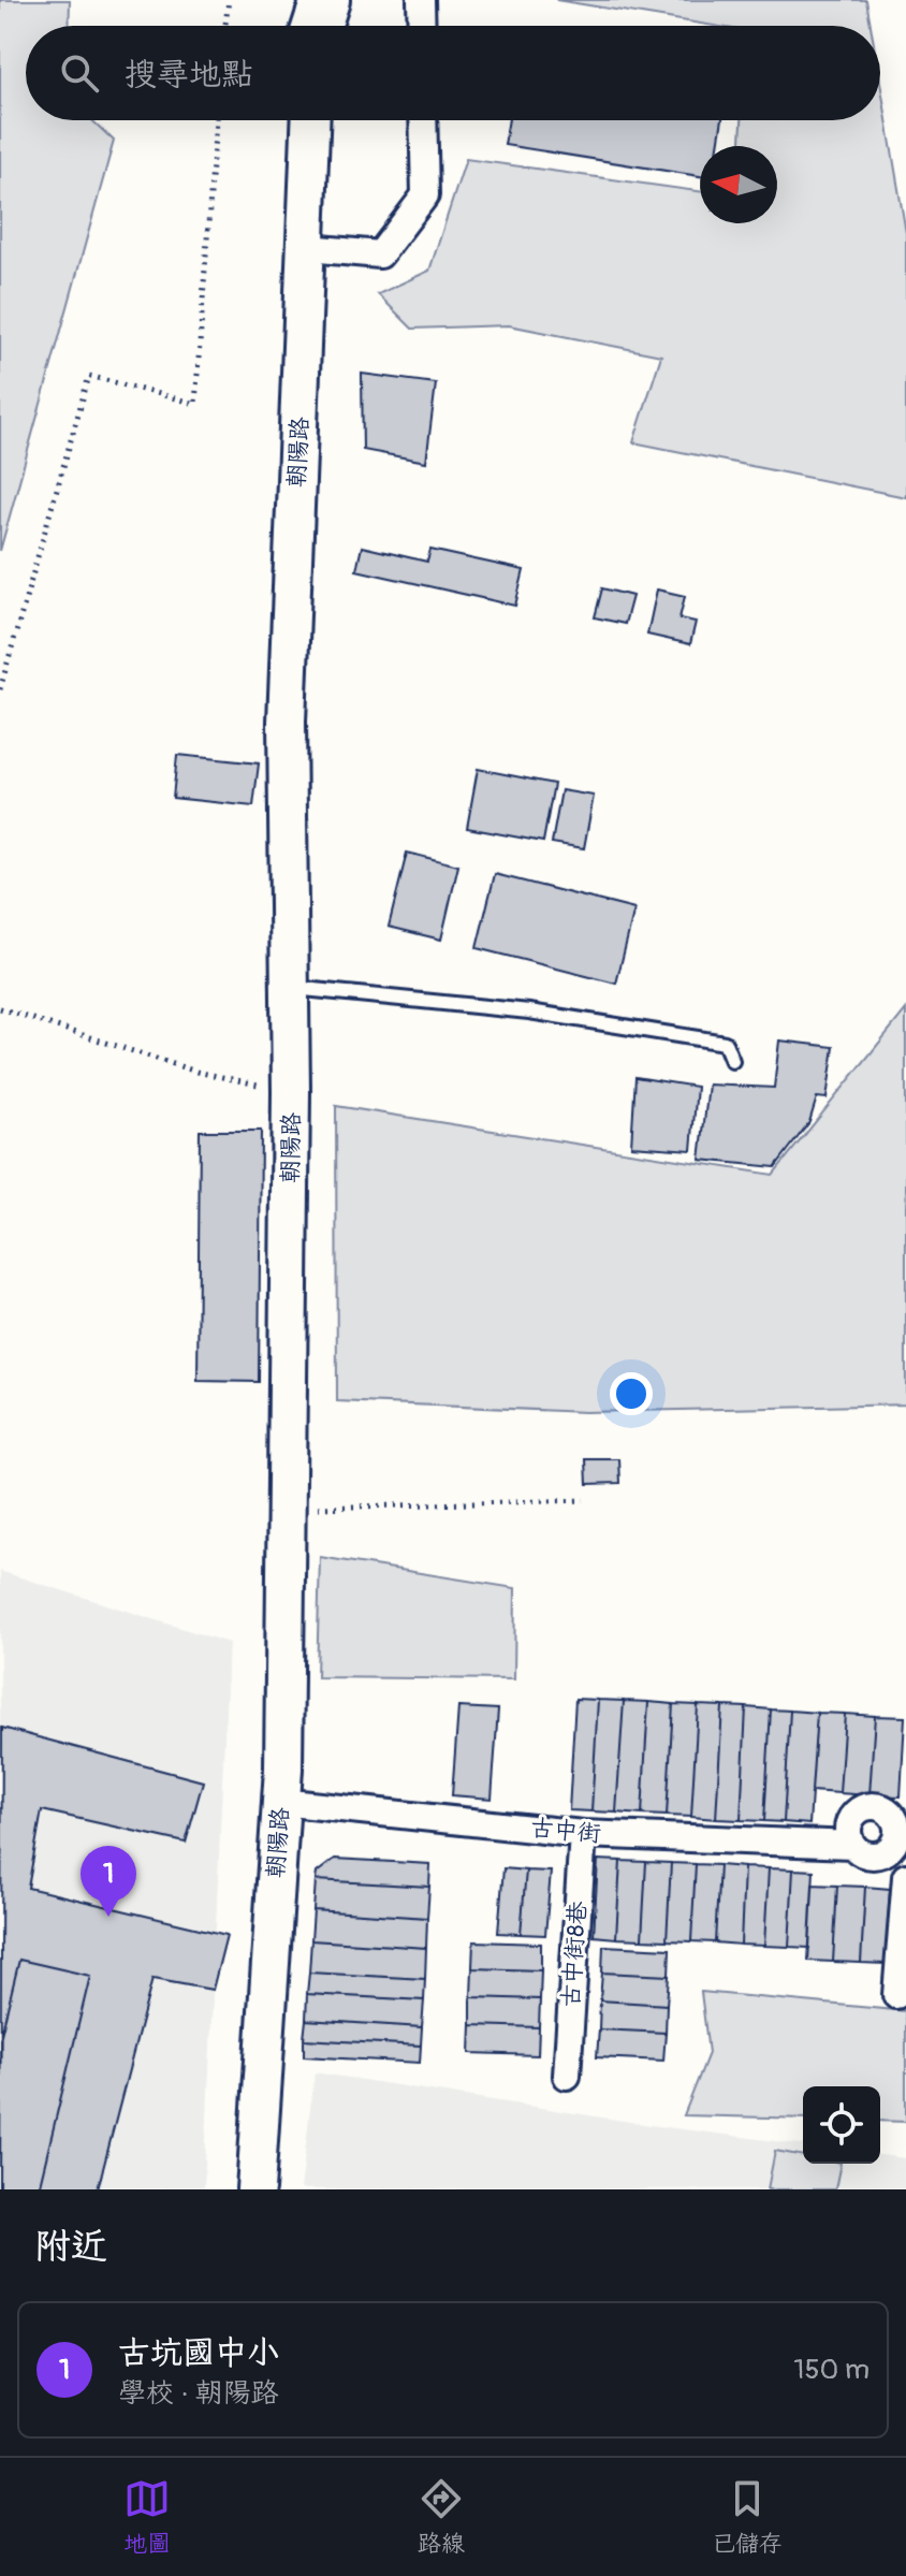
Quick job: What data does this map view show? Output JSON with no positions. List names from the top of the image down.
{
  "streets": {
    "main road": ["朝陽路"],
    "street": ["古中街", "古中街8巷"]
  },
  "crossings": [
    ["朝陽路", "古中街"],
    ["古中街", "古中街8巷"]
  ],
  "north": "left",
  "page": {
    "search": "搜尋地點",
    "pins": "1",
    "heading": "附近",
    "list": [
      {
        "mark": "1",
        "name": "古坑國中小",
        "note": "學校 · 朝陽路",
        "value": "150 m"
      }
    ],
    "nav": ["地圖", "路線", "已儲存"]
  }
}
